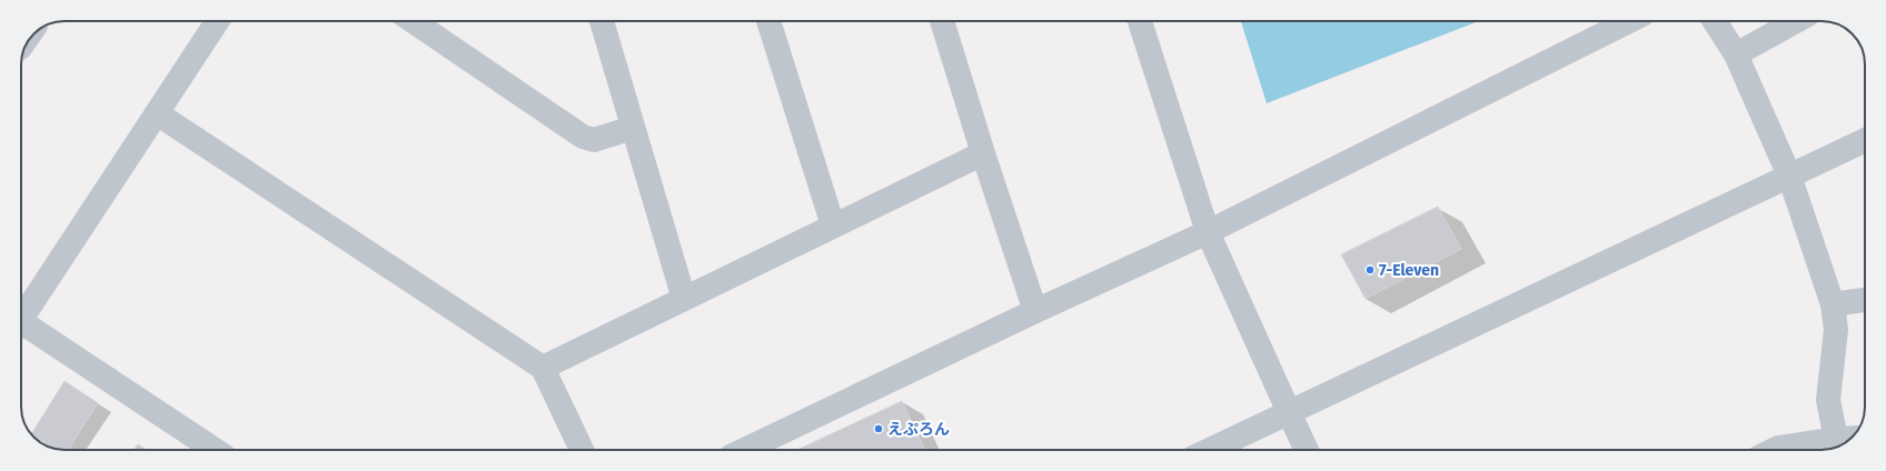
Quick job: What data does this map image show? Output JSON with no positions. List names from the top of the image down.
{
  "places": ["7-Eleven", "えぷろん"]
}
